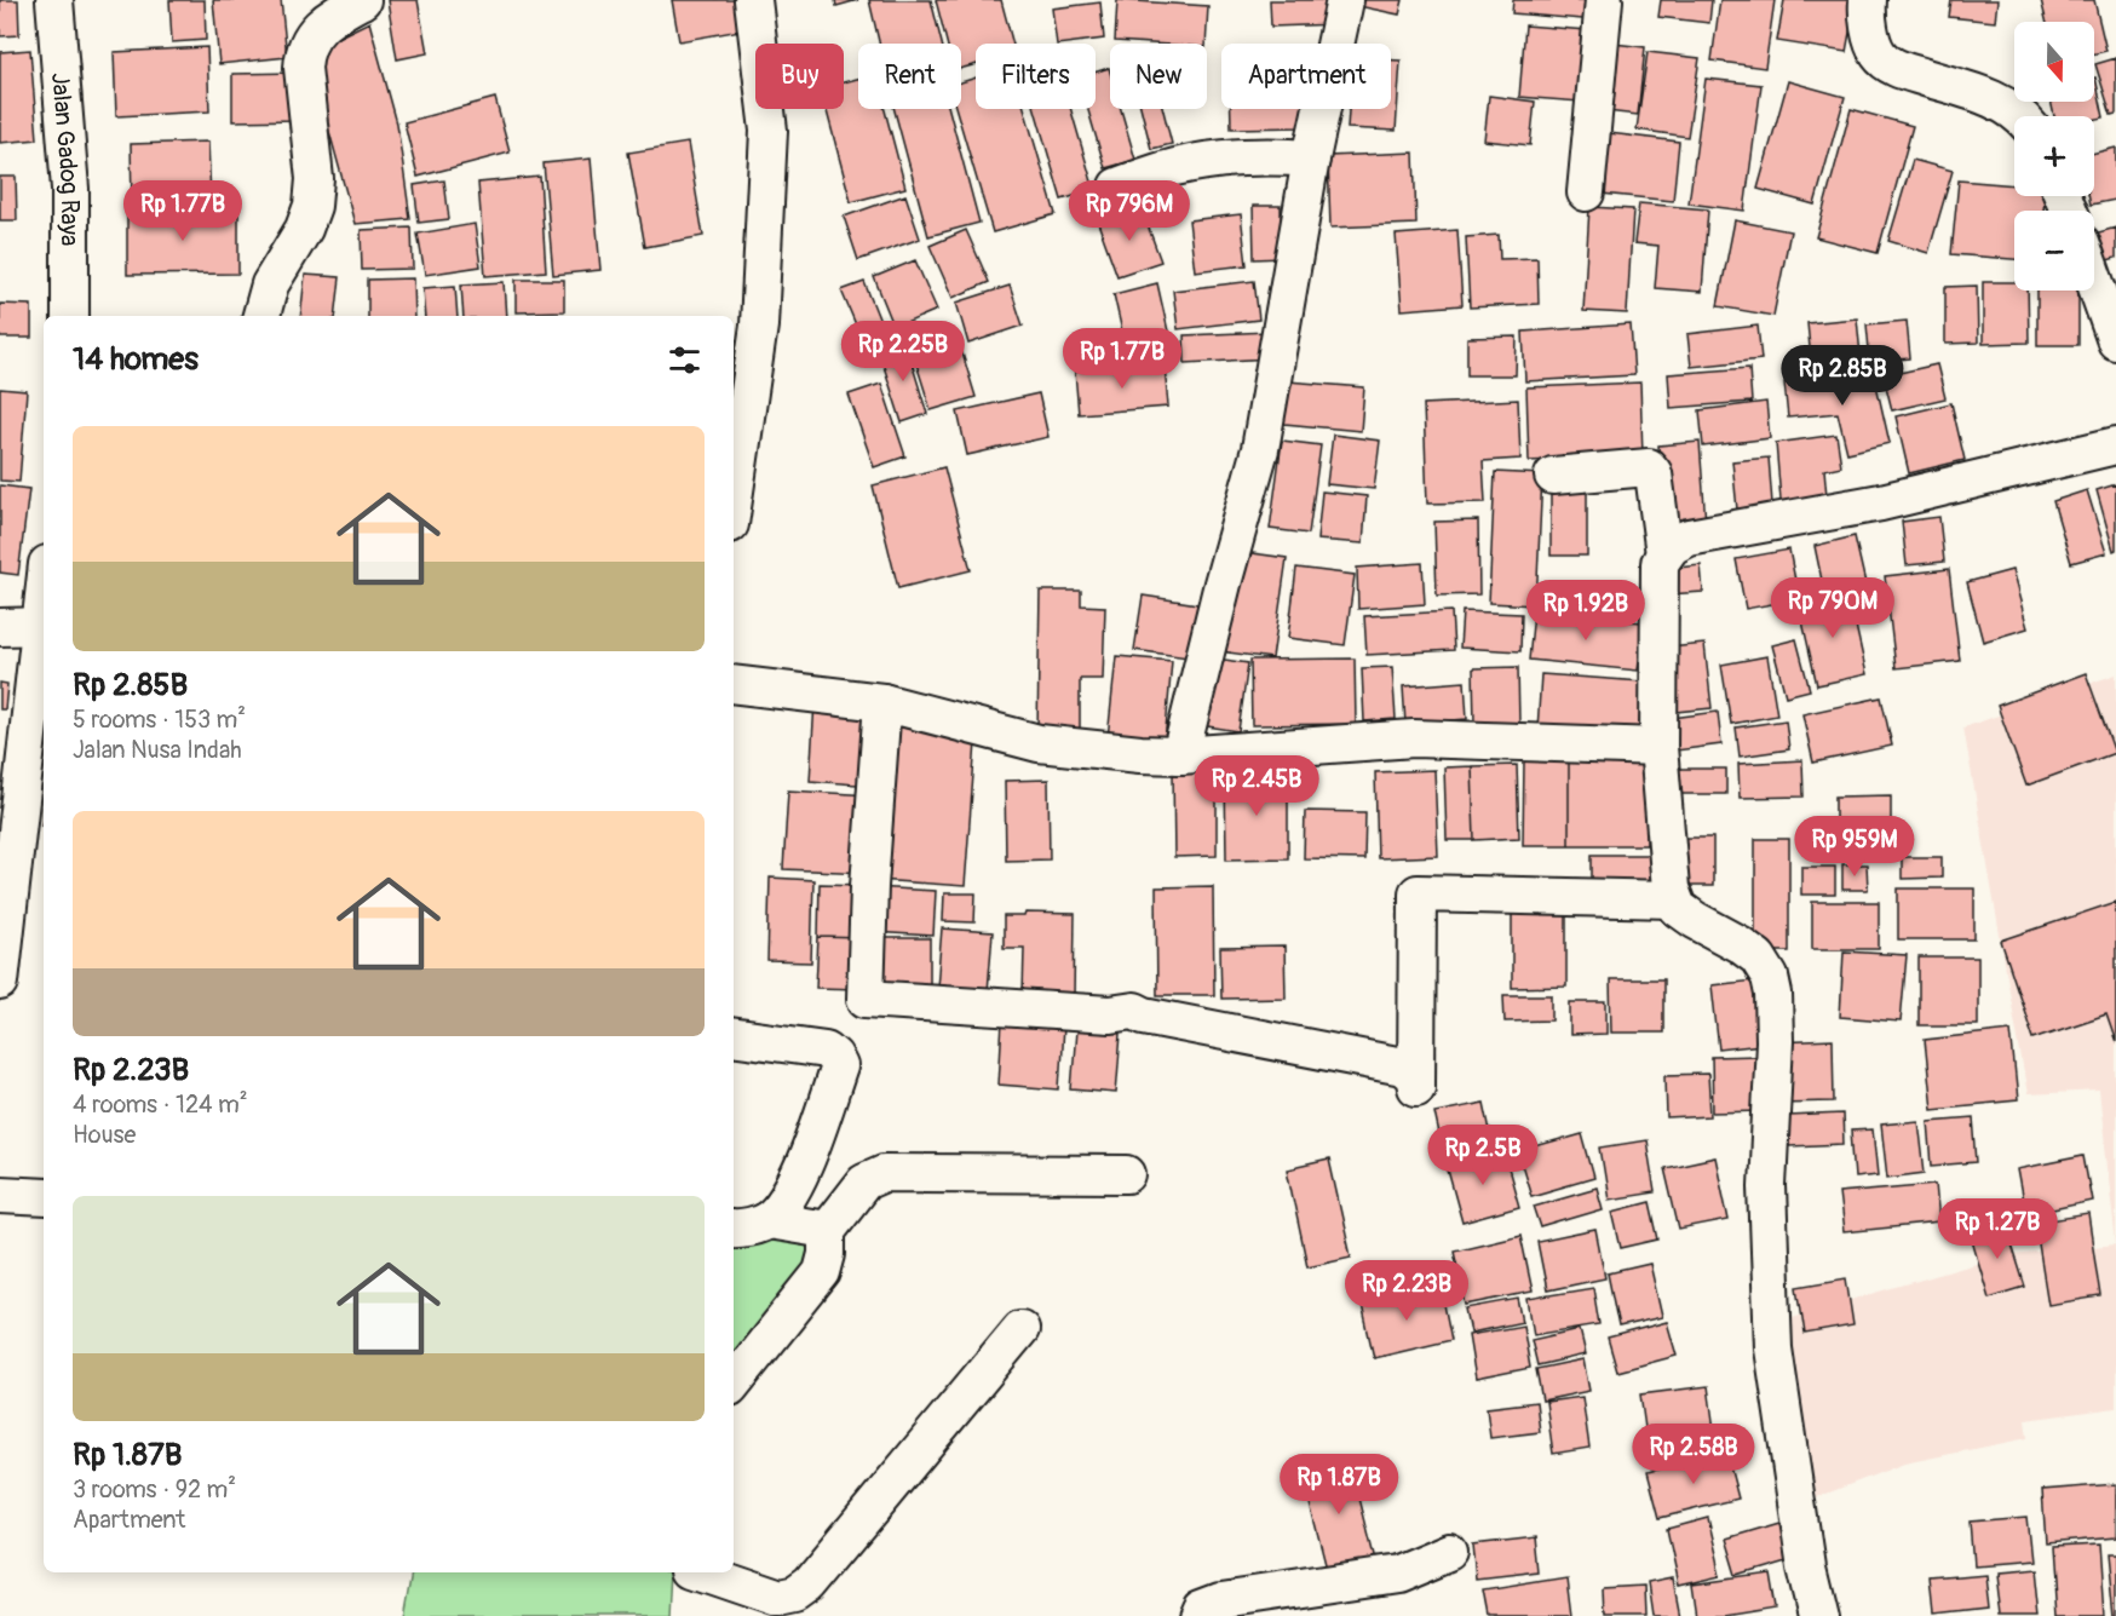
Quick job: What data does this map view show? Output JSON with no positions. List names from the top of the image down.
{
  "streets": {
    "street": ["Jalan Gadog Raya"]
  },
  "north": "bottom",
  "page": {
    "map_buttons": ["+", "−"],
    "chip": [
      "Buy",
      "Rent",
      "Filters",
      "New",
      "Apartment"
    ],
    "price": [
      "Rp 1.77B",
      "Rp 796M",
      "Rp 2.25B",
      "Rp 1.77B",
      "Rp 2.85B",
      "Rp 790M",
      "Rp 1.92B",
      "Rp 2.45B",
      "Rp 959M",
      "Rp 2.5B",
      "Rp 1.27B",
      "Rp 2.23B",
      "Rp 2.58B",
      "Rp 1.87B"
    ],
    "heading": "14 homes",
    "list": [
      {
        "name": "Rp 2.85B",
        "note": "5 rooms · 153 m² · Jalan Nusa Indah"
      },
      {
        "name": "Rp 2.23B",
        "note": "4 rooms · 124 m² · House"
      },
      {
        "name": "Rp 1.87B",
        "note": "3 rooms · 92 m² · Apartment"
      }
    ]
  }
}
